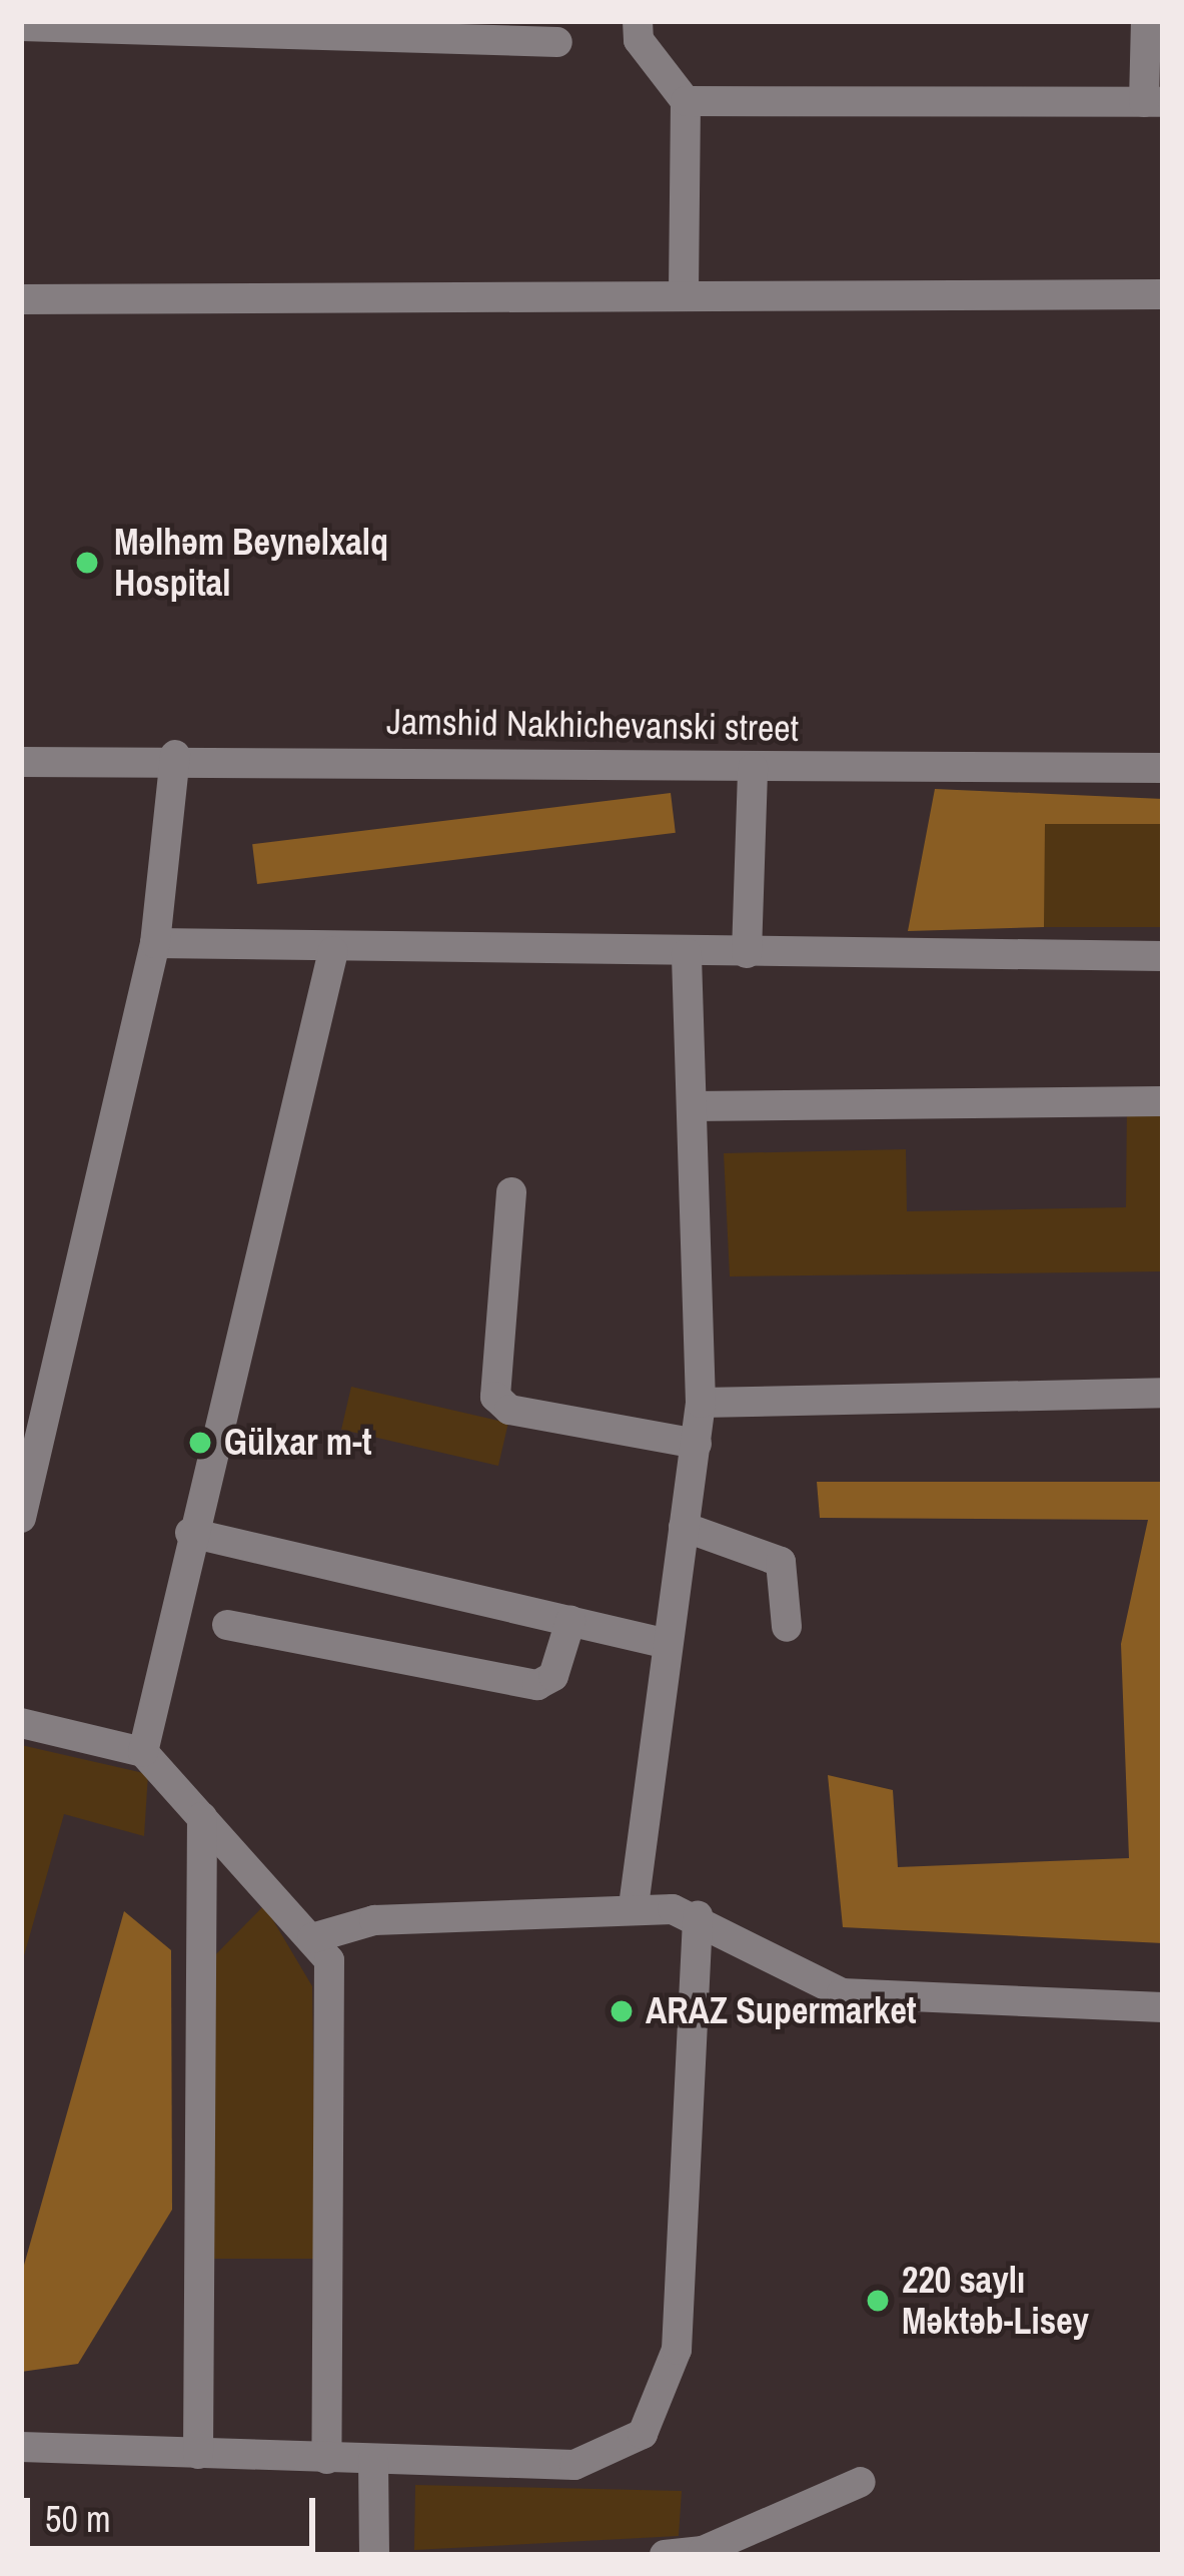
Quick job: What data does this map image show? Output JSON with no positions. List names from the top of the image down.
{
  "streets": {
    "street": ["Jamshid Nakhichevanski street"]
  },
  "places": [
    "Məlhəm Beynəlxalq Hospital",
    "Gülxar m-t",
    "ARAZ Supermarket",
    "220 saylı Məktəb-Lisey"
  ],
  "scale_bar": "50 m"
}
